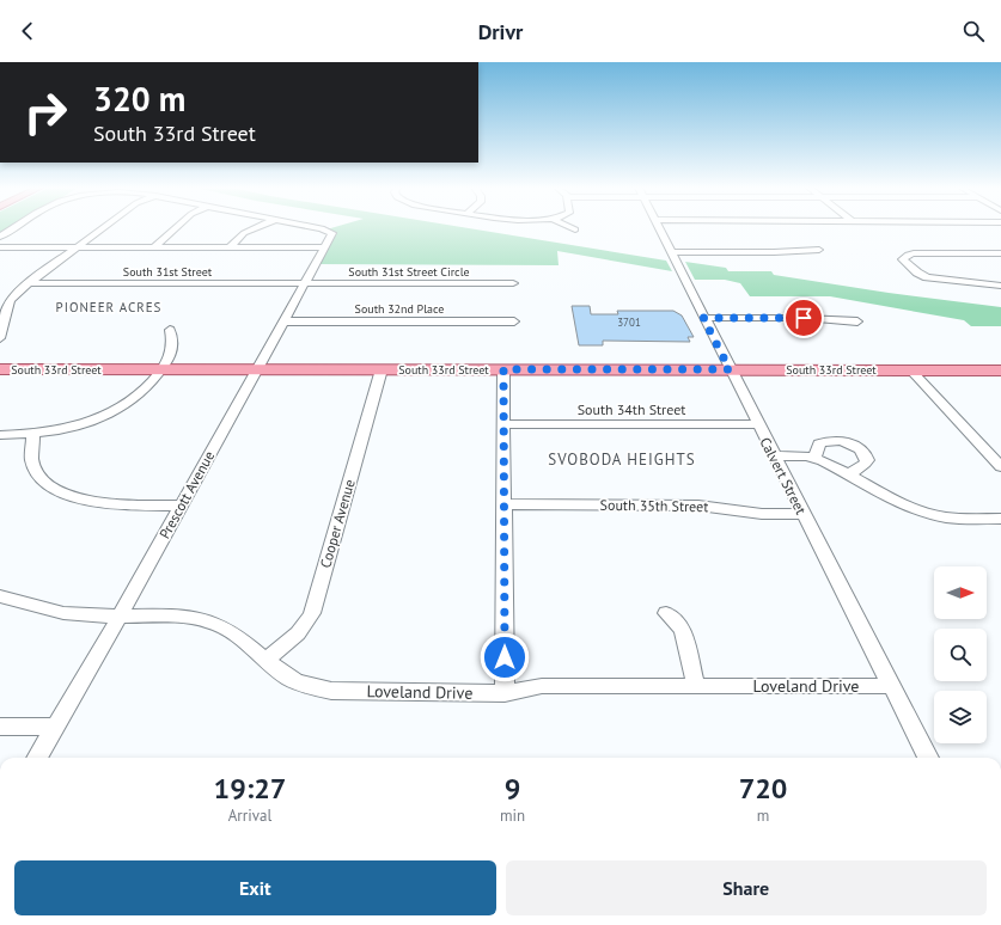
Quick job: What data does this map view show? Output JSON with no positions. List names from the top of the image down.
{
  "streets": {
    "main road": ["South 33rd Street"],
    "street": [
      "South 31st Street",
      "South 31st Street Circle",
      "South 32nd Place",
      "South 34th Street",
      "Calvert Street",
      "Prescott Avenue",
      "South 35th Street",
      "Cooper Avenue",
      "Loveland Drive"
    ]
  },
  "crossings": [
    ["South 31st Street", "South 31st Street Circle"],
    ["South 31st Street", "Prescott Avenue"],
    ["South 31st Street Circle", "Prescott Avenue"],
    ["South 32nd Place", "Prescott Avenue"],
    ["South 33rd Street", "Calvert Street"],
    ["South 33rd Street", "Prescott Avenue"],
    ["South 33rd Street", "Cooper Avenue"],
    ["South 34th Street", "Calvert Street"],
    ["Calvert Street", "South 35th Street"],
    ["Calvert Street", "Loveland Drive"],
    ["Prescott Avenue", "Loveland Drive"],
    ["Cooper Avenue", "Loveland Drive"]
  ],
  "districts": ["PIONEER ACRES", "SVOBODA HEIGHTS"],
  "house_numbers": ["3701"],
  "north": "right",
  "page": {
    "header": "Drivr",
    "turn": ["320 m", "South 33rd Street"],
    "eta": [
      "19:27",
      "Arrival",
      "9",
      "min",
      "720",
      "m"
    ],
    "buttons": ["Exit", "Share"]
  }
}
